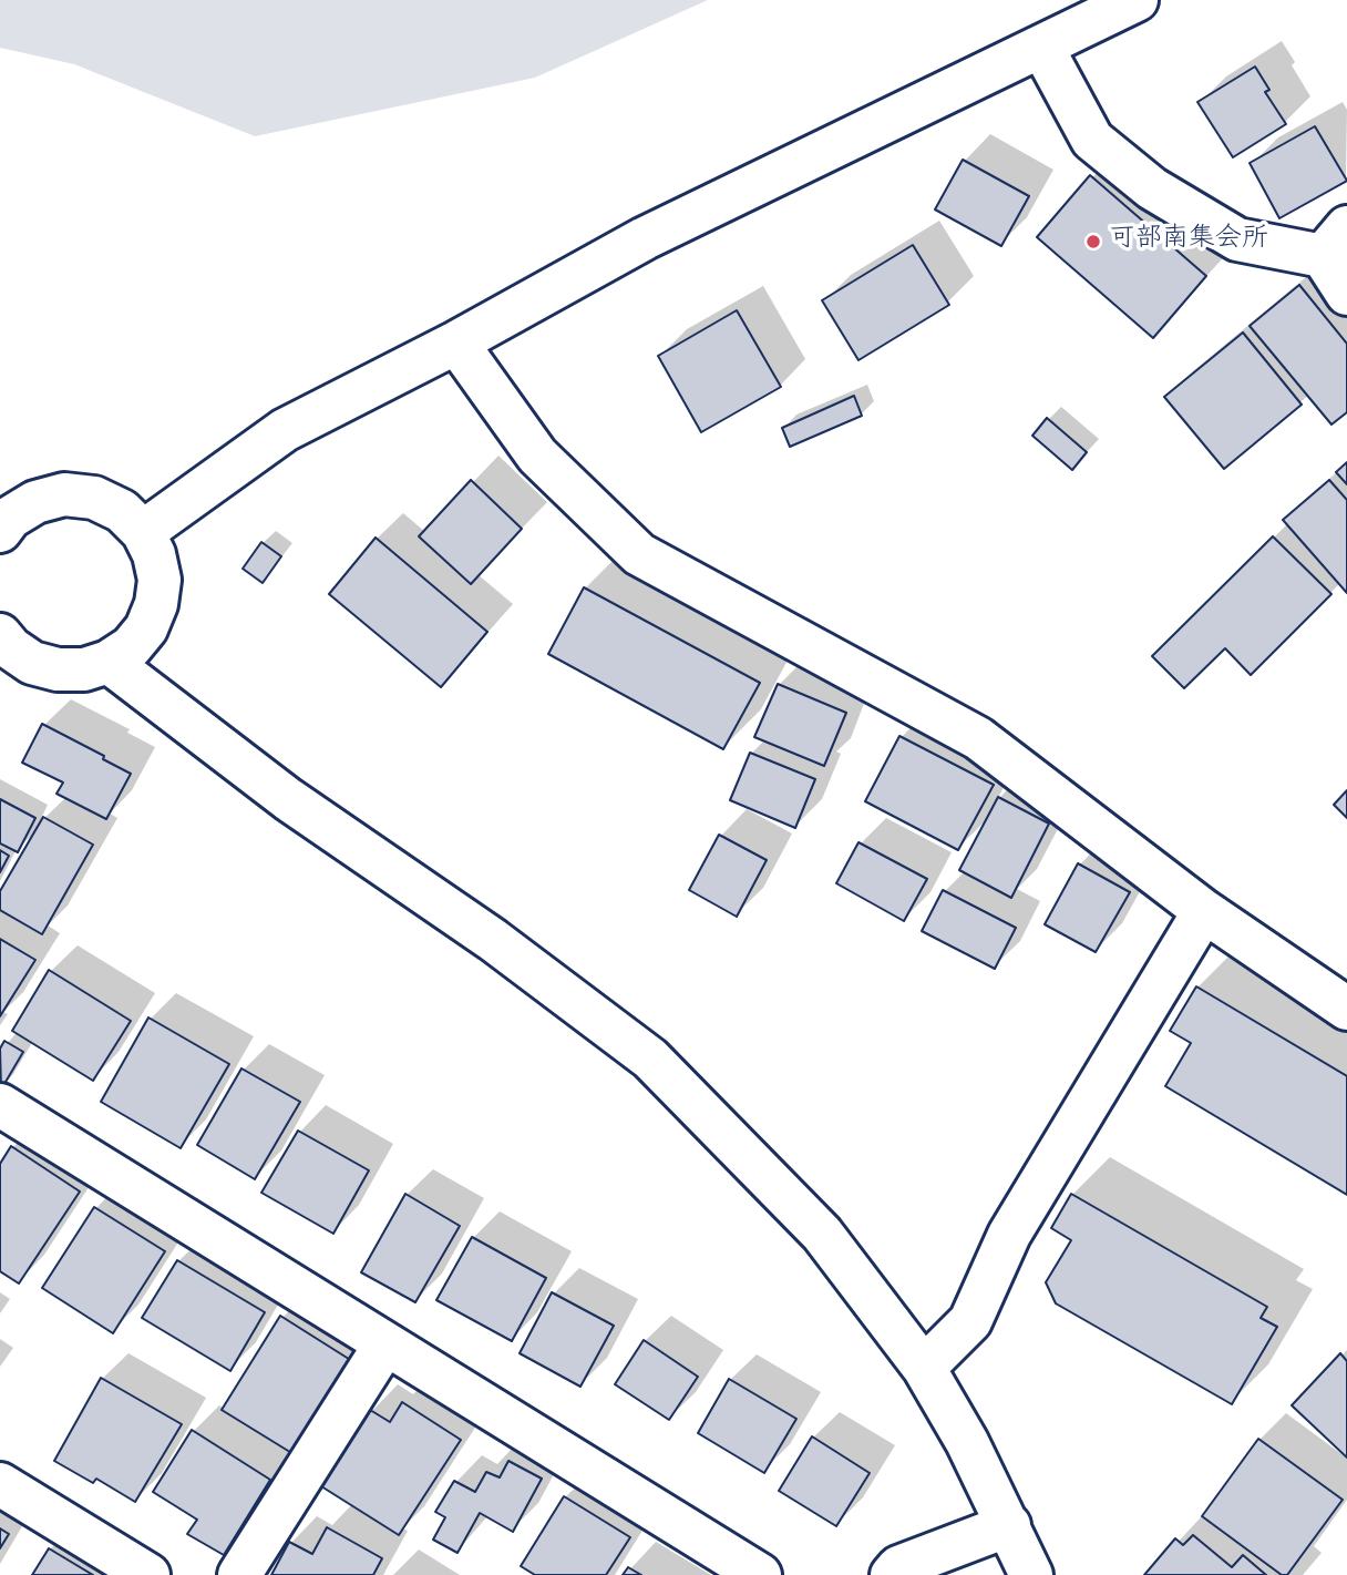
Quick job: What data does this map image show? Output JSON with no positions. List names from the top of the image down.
{
  "places": ["可部南集会所"]
}
